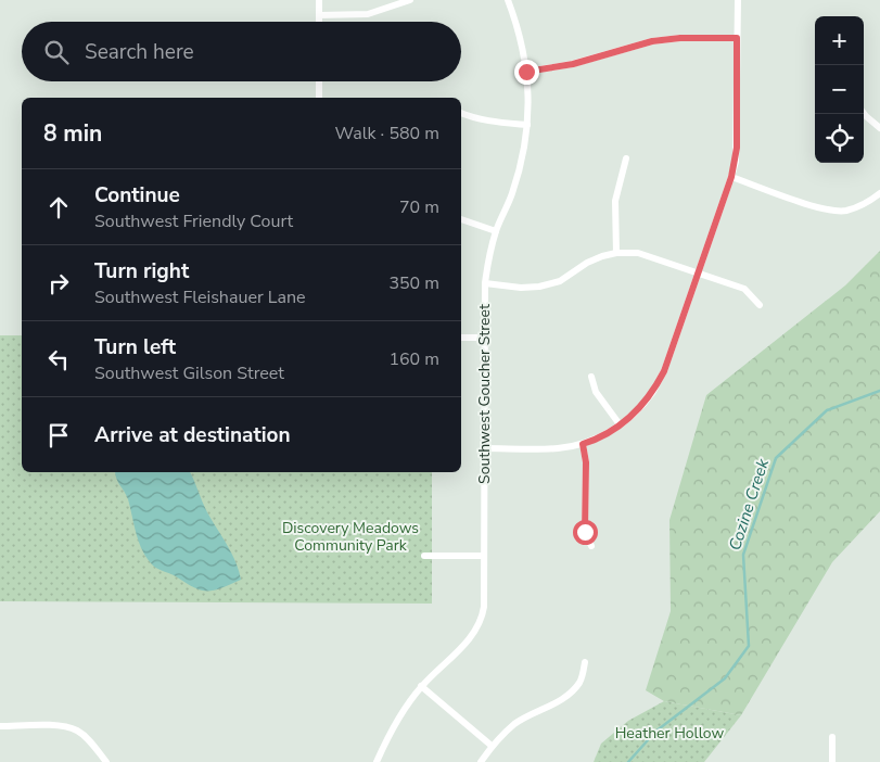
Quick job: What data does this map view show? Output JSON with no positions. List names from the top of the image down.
{
  "streets": {
    "street": ["Southwest Goucher Street"]
  },
  "water": ["Cozine Creek"],
  "parks": ["Discovery Meadows Community Park", "Heather Hollow"],
  "page": {
    "map_buttons": ["+", "−"],
    "search": "Search here",
    "heading": ["8 min", "Walk · 580 m"],
    "list": [
      ["Continue", "Southwest Friendly Court", "70 m"],
      ["Turn right", "Southwest Fleishauer Lane", "350 m"],
      ["Turn left", "Southwest Gilson Street", "160 m"],
      "Arrive at destination"
    ]
  }
}
